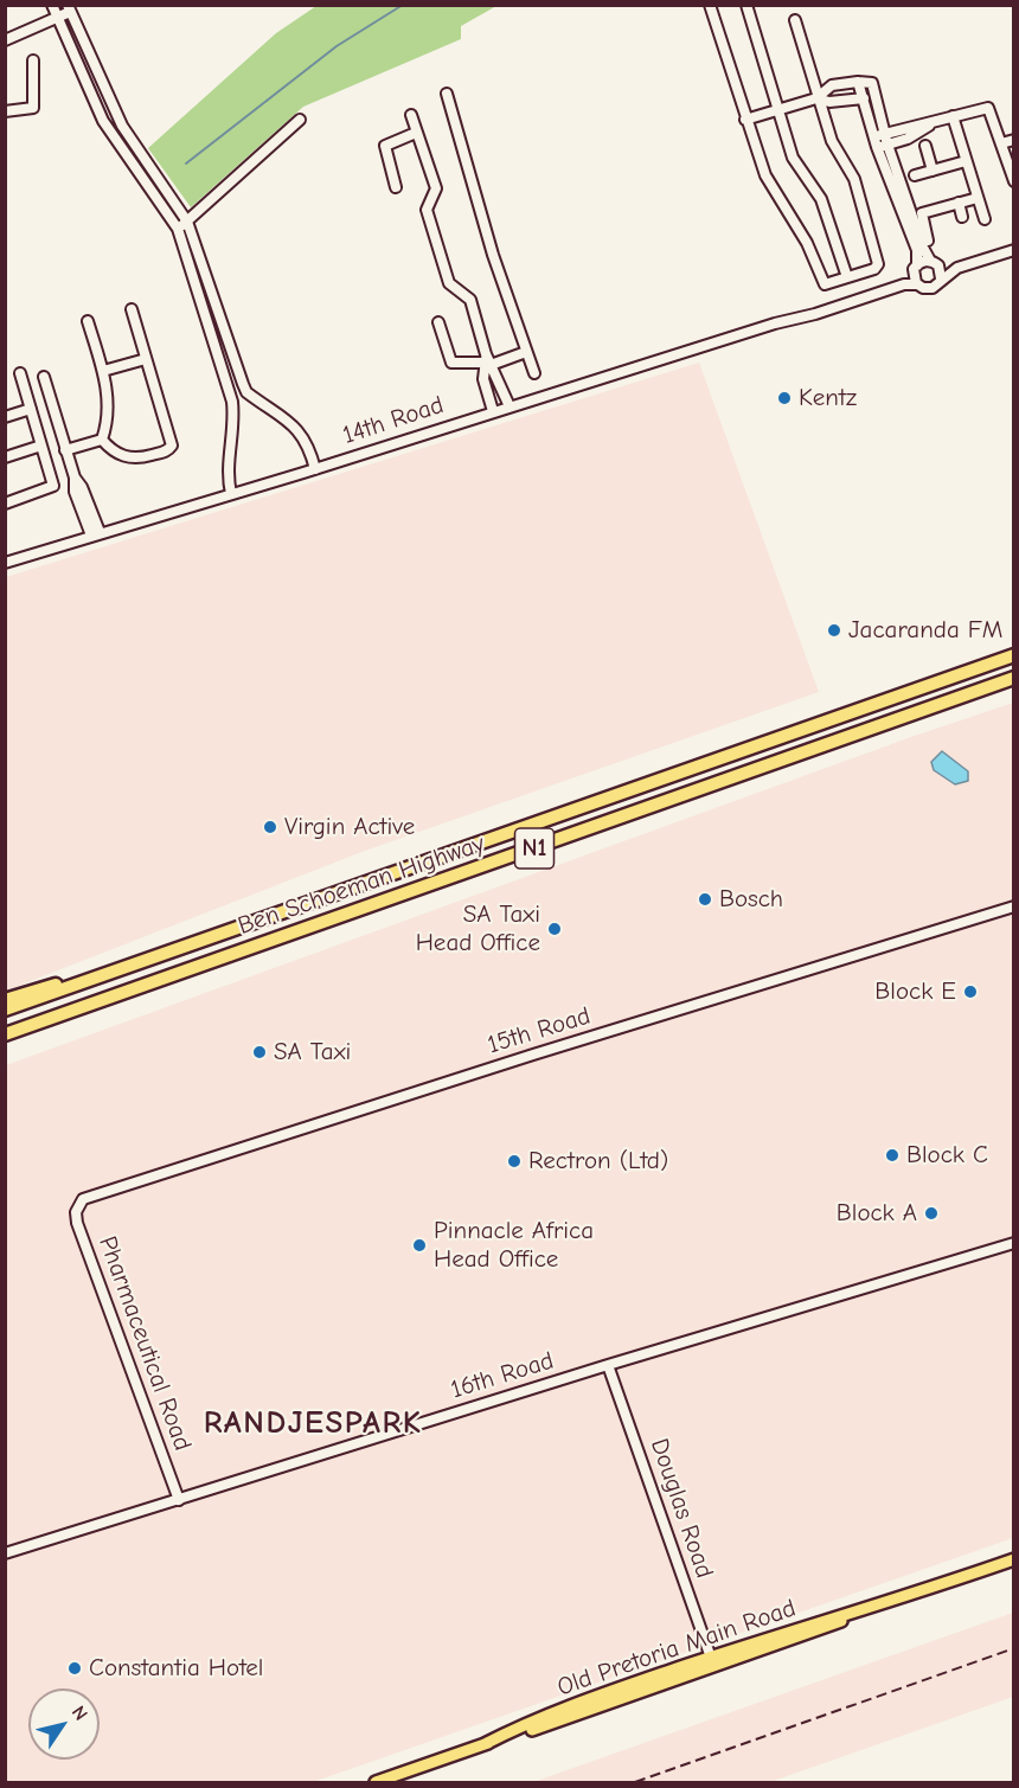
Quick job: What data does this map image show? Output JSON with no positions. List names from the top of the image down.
{
  "streets": {
    "highway": ["N1", "Ben Schoeman Highway"],
    "main road": ["Old Pretoria Main Road"],
    "street": [
      "14th Road",
      "15th Road",
      "Pharmaceutical Road",
      "16th Road",
      "Douglas Road"
    ]
  },
  "crossings": [
    ["15th Road", "Pharmaceutical Road"],
    ["Pharmaceutical Road", "16th Road"],
    ["16th Road", "Douglas Road"],
    ["Douglas Road", "Old Pretoria Main Road"]
  ],
  "districts": ["RANDJESPARK"],
  "places": [
    "Kentz",
    "Jacaranda FM",
    "Virgin Active",
    "Bosch",
    "SA Taxi Head Office",
    "Block E",
    "SA Taxi",
    "Block C",
    "Rectron (Ltd)",
    "Block A",
    "Pinnacle Africa Head Office",
    "Constantia Hotel"
  ],
  "north": "top right"
}
